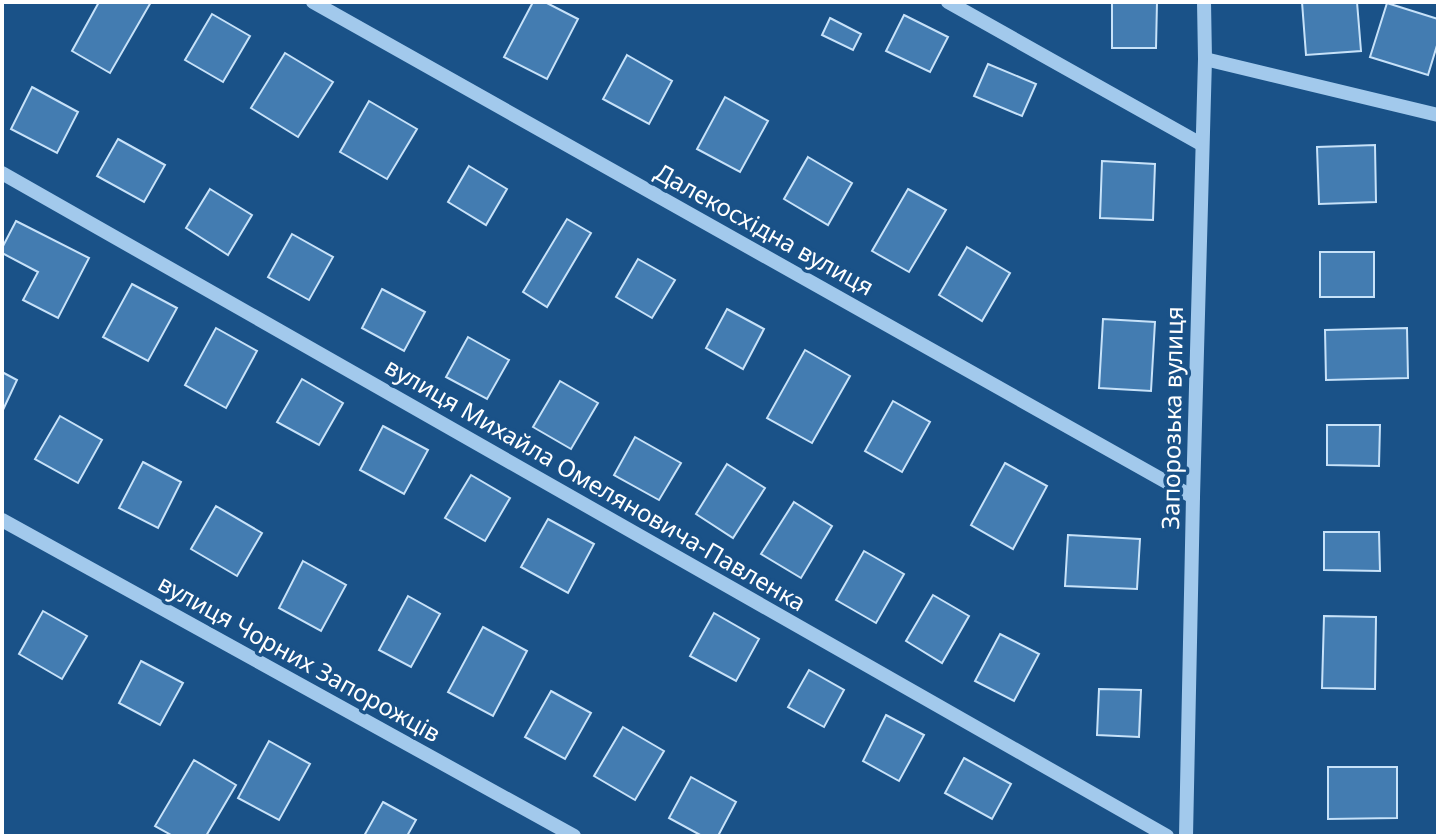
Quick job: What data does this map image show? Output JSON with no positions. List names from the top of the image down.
{
  "streets": {
    "street": [
      "Далекосхідна вулиця",
      "Запорозька вулиця",
      "вулиця Михайла Омеляновича-Павленка",
      "вулиця Чорних Запорожців"
    ]
  },
  "crossings": [
    ["Далекосхідна вулиця", "Запорозька вулиця"]
  ]
}
